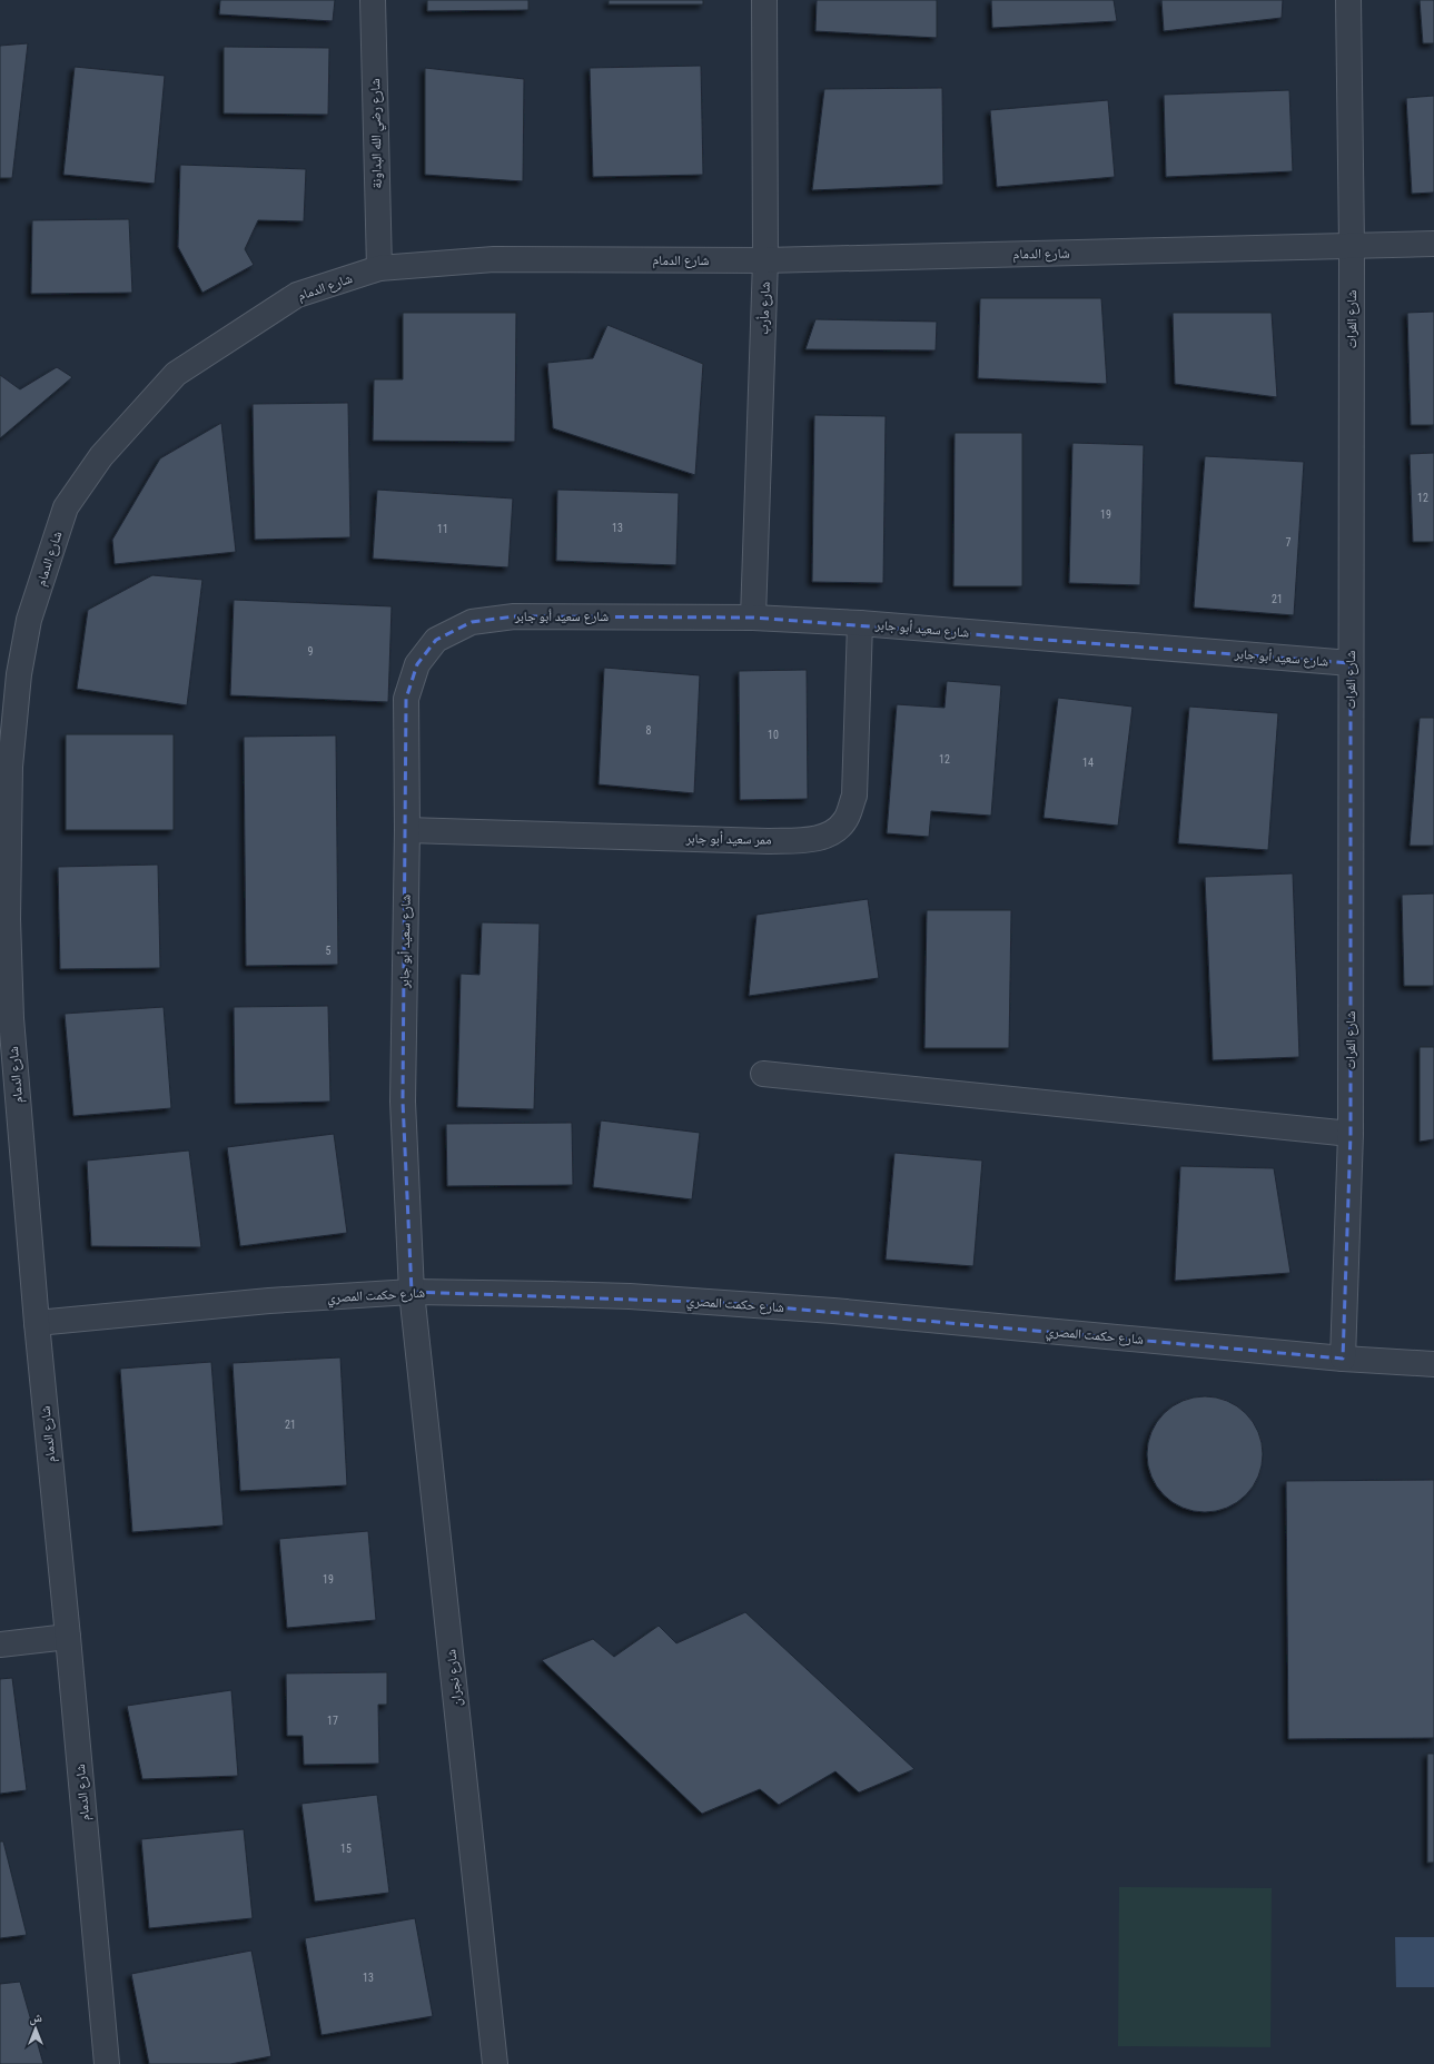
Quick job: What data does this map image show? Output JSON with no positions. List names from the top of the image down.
{
  "streets": {
    "street": [
      "شارع رضي الله البداونة",
      "شارع الدمام",
      "شارع مأرب",
      "شارع الفرات",
      "شارع سعيد أبو جابر",
      "ممر سعيد أبو جابر",
      "شارع حكمت المصري",
      "شارع نجران"
    ]
  },
  "crossings": [
    ["شارع رضي الله البداونة", "شارع الدمام"],
    ["شارع الدمام", "شارع مأرب"],
    ["شارع الدمام", "شارع الفرات"],
    ["شارع الدمام", "شارع حكمت المصري"],
    ["شارع مأرب", "شارع سعيد أبو جابر"],
    ["شارع الفرات", "شارع سعيد أبو جابر"],
    ["شارع الفرات", "شارع حكمت المصري"],
    ["شارع سعيد أبو جابر", "ممر سعيد أبو جابر"],
    ["شارع سعيد أبو جابر", "شارع حكمت المصري"],
    ["شارع سعيد أبو جابر", "شارع نجران"],
    ["شارع حكمت المصري", "شارع نجران"]
  ],
  "house_numbers": [
    "12",
    "19",
    "13",
    "11",
    "7",
    "21",
    "9",
    "8",
    "10",
    "12",
    "14",
    "5",
    "21",
    "19",
    "17",
    "15",
    "13"
  ],
  "north": "top"
}
